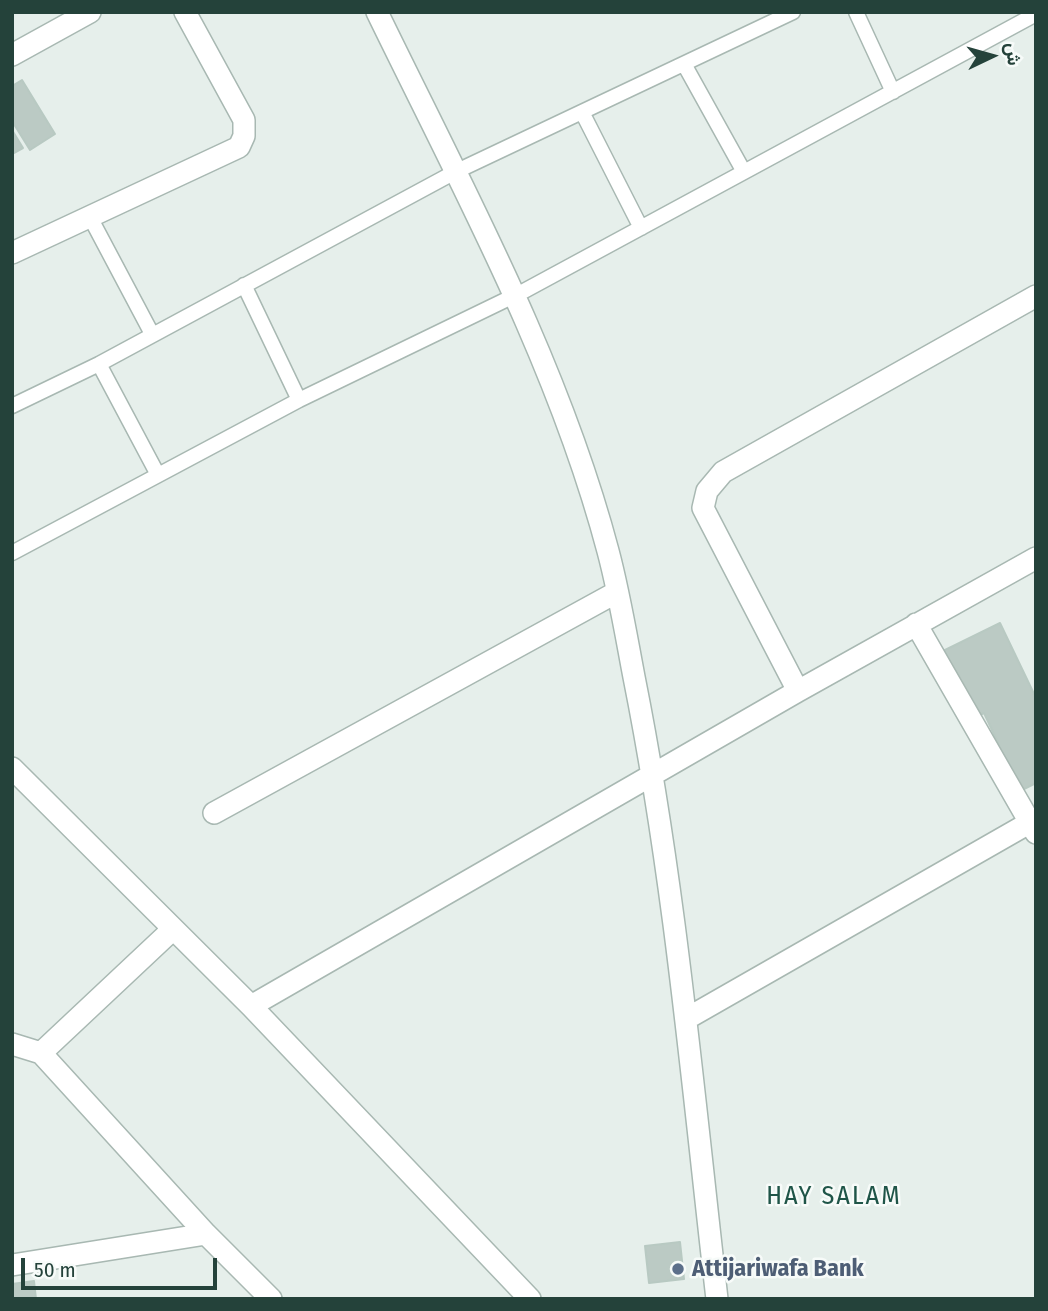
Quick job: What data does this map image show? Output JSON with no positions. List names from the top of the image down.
{
  "districts": ["HAY SALAM"],
  "places": ["Attijariwafa Bank"],
  "scale_bar": "50 m",
  "north": "right"
}
